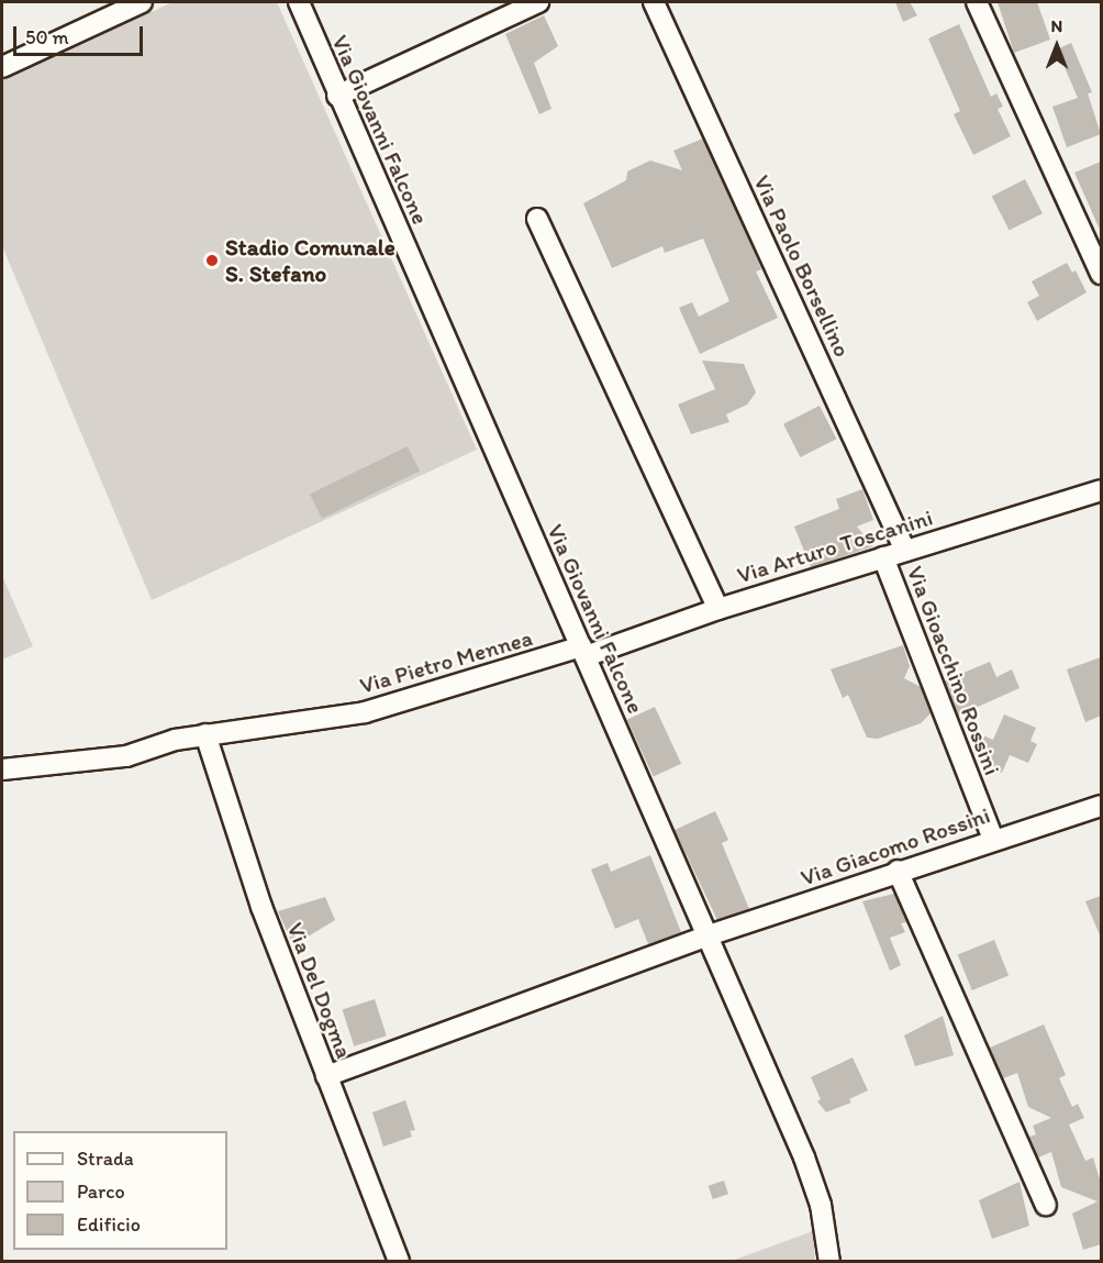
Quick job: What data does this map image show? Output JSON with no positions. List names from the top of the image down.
{
  "streets": {
    "street": [
      "Via Giovanni Falcone",
      "Via Paolo Borsellino",
      "Via Arturo Toscanini",
      "Via Pietro Mennea",
      "Via Gioacchino Rossini",
      "Via Giacomo Rossini",
      "Via Del Dogma"
    ]
  },
  "crossings": [
    ["Via Giovanni Falcone", "Via Arturo Toscanini"],
    ["Via Giovanni Falcone", "Via Pietro Mennea"],
    ["Via Giovanni Falcone", "Via Giacomo Rossini"],
    ["Via Paolo Borsellino", "Via Arturo Toscanini"],
    ["Via Arturo Toscanini", "Via Pietro Mennea"],
    ["Via Arturo Toscanini", "Via Gioacchino Rossini"],
    ["Via Pietro Mennea", "Via Del Dogma"],
    ["Via Gioacchino Rossini", "Via Giacomo Rossini"],
    ["Via Giacomo Rossini", "Via Del Dogma"]
  ],
  "places": ["Stadio Comunale S. Stefano"],
  "legend": ["Strada", "Parco", "Edificio"],
  "scale_bar": "50 m",
  "north": "top"
}
